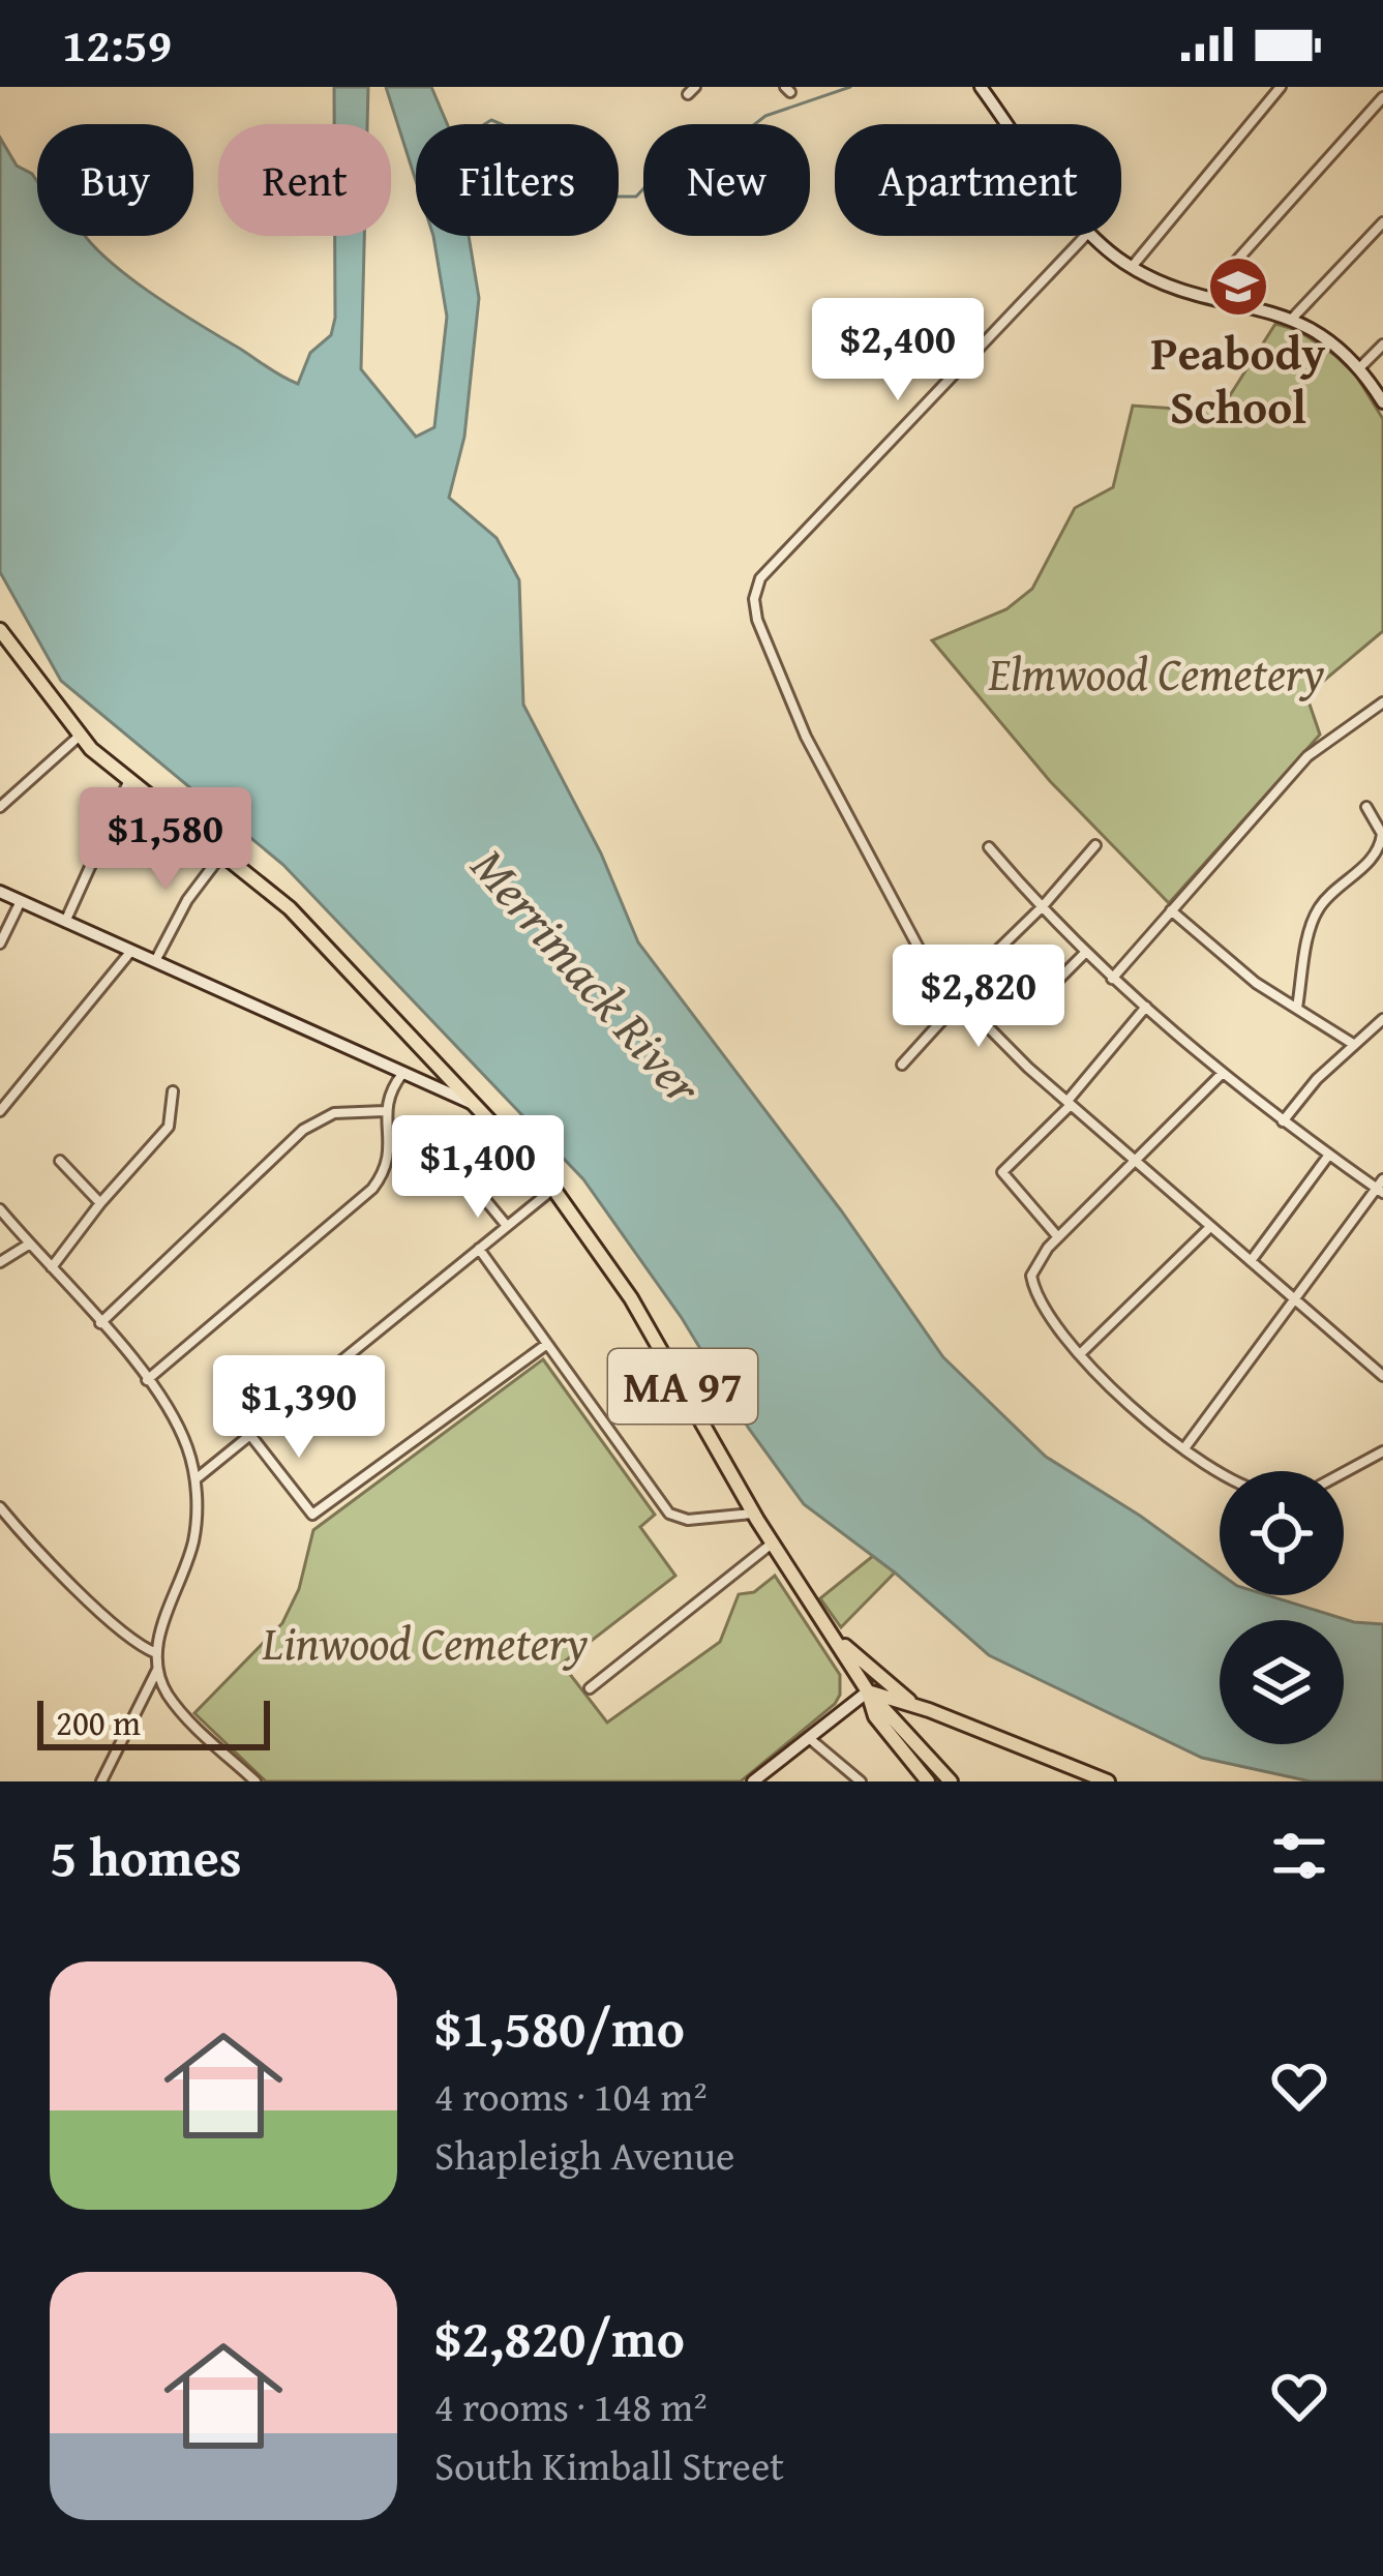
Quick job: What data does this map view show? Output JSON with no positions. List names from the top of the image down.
{
  "streets": {
    "main road": ["MA 97"]
  },
  "water": ["Merrimack River"],
  "parks": ["Elmwood Cemetery", "Linwood Cemetery"],
  "places": {
    "school or university": ["Peabody School"]
  },
  "scale_bar": "200 m",
  "page": {
    "status": "12:59",
    "chip": [
      "Buy",
      "Rent",
      "Filters",
      "New",
      "Apartment"
    ],
    "price": [
      "$2,400",
      "$1,580",
      "$2,820",
      "$1,400",
      "$1,390"
    ],
    "scale": "200 m",
    "heading": "5 homes",
    "list": [
      {
        "name": "$1,580/mo",
        "note": "4 rooms · 104 m² · Shapleigh Avenue"
      },
      {
        "name": "$2,820/mo",
        "note": "4 rooms · 148 m² · South Kimball Street"
      }
    ]
  }
}
